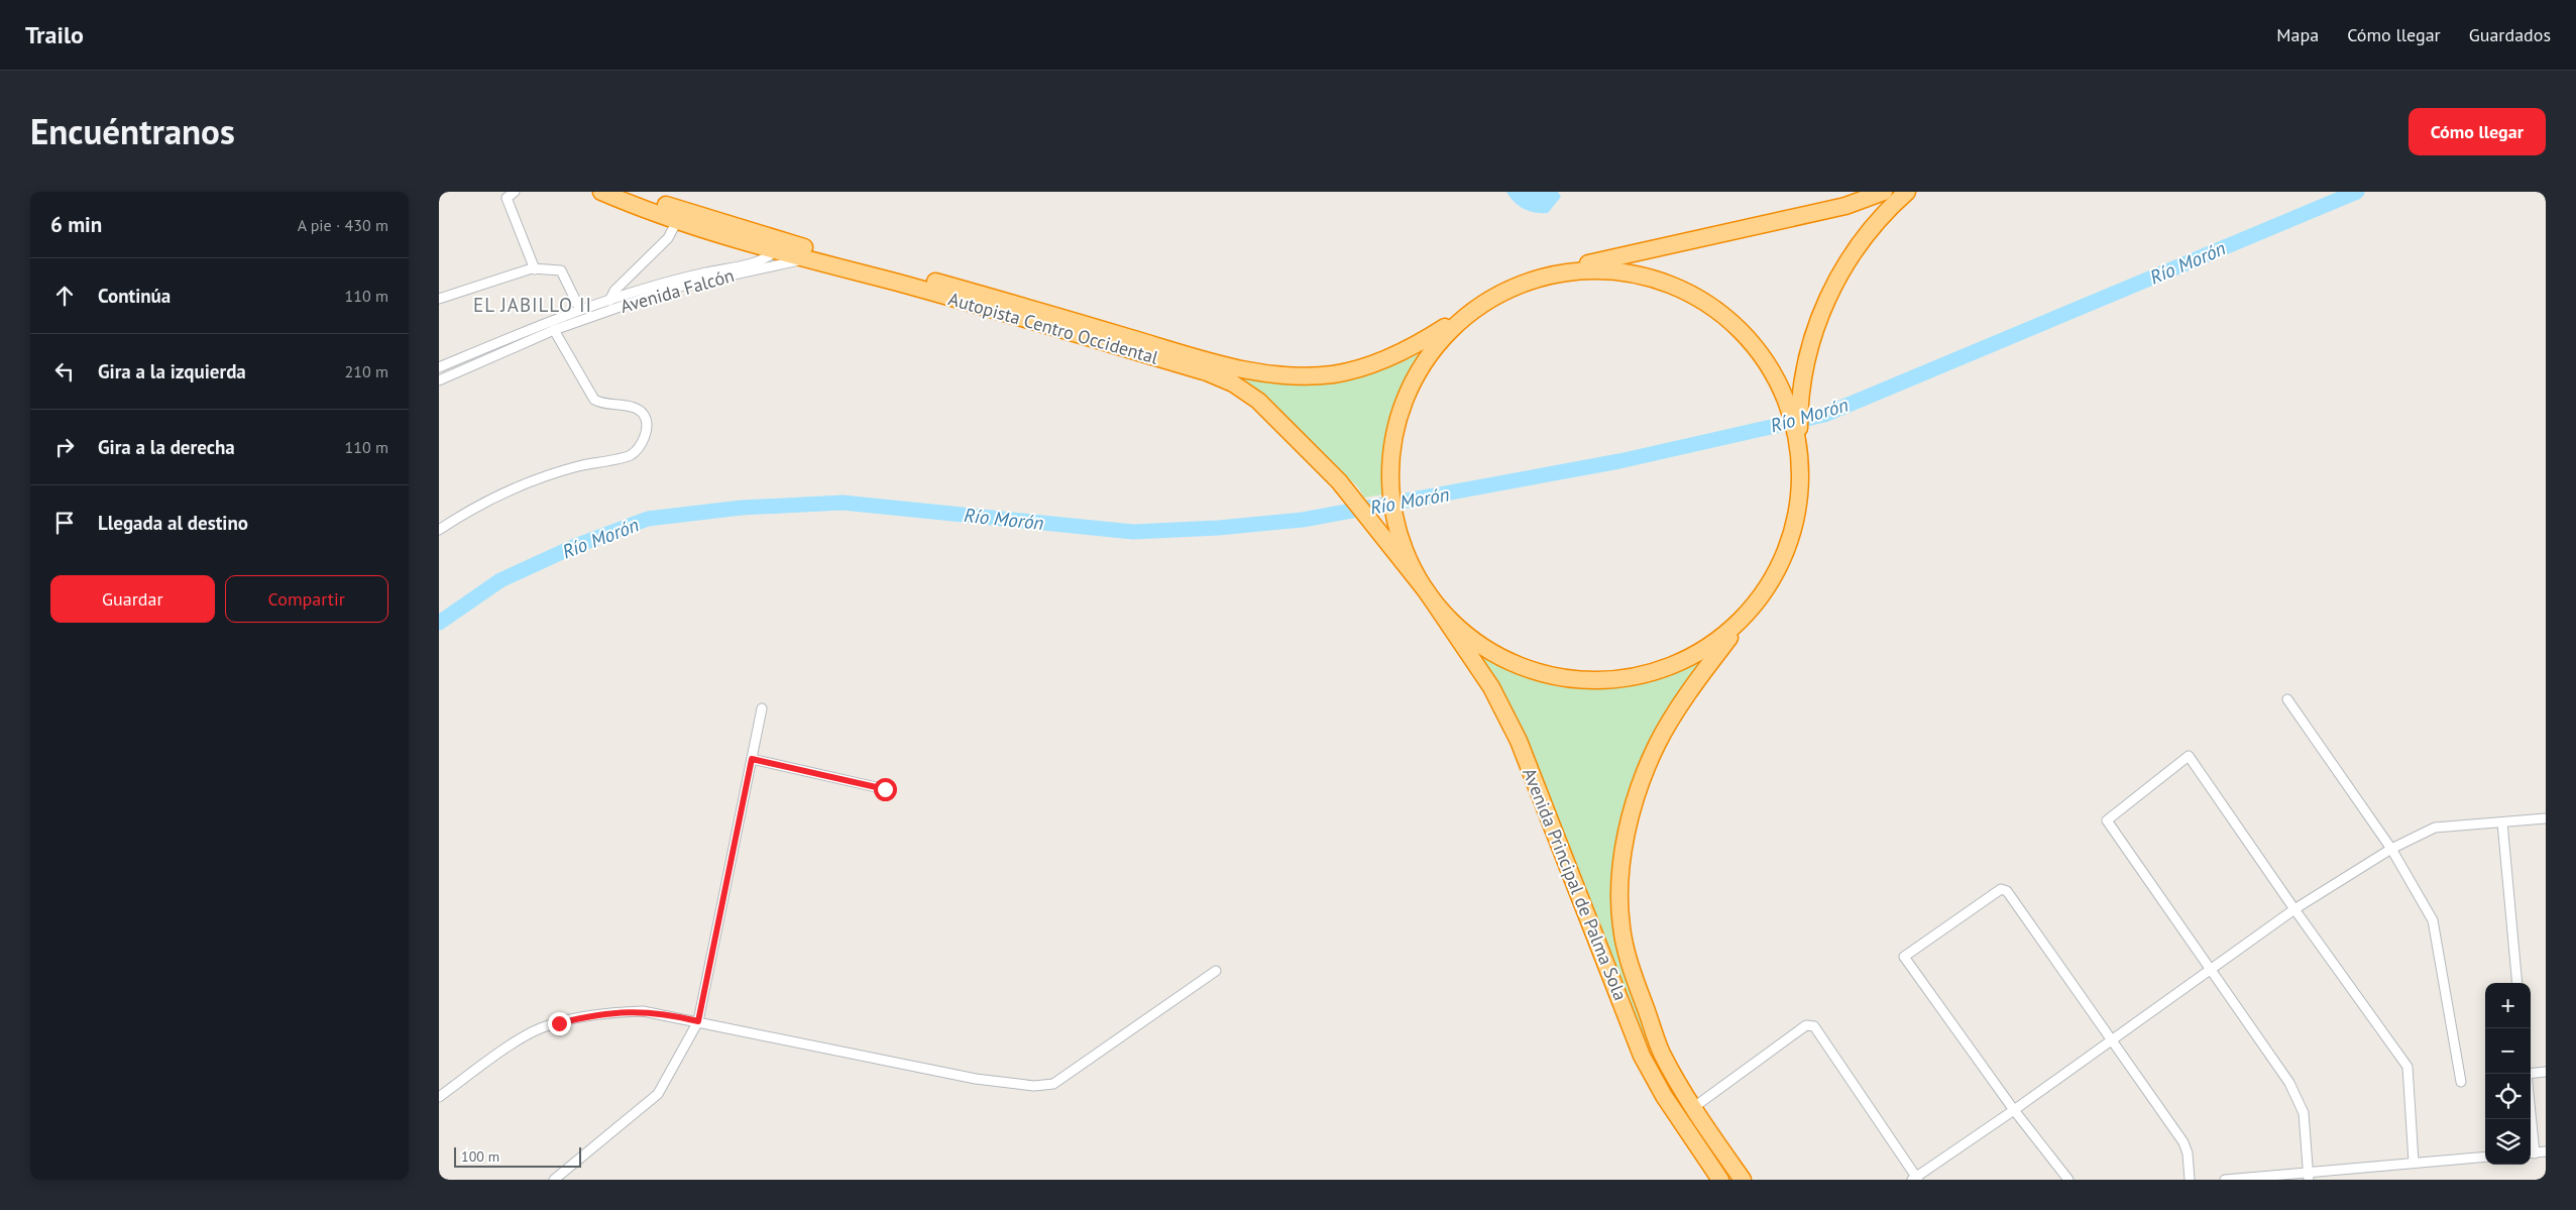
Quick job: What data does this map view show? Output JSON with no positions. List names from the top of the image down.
{
  "streets": {
    "highway": ["Autopista Centro Occidental", "Avenida Principal de Palma Sola"],
    "street": ["Avenida Falcón"]
  },
  "crossings": [
    ["Avenida Falcón", "Autopista Centro Occidental"],
    ["Autopista Centro Occidental", "Avenida Principal de Palma Sola"]
  ],
  "districts": ["EL JABILLO II"],
  "water": ["Río Morón"],
  "scale_bar": "100 m",
  "page": {
    "header": "Trailo",
    "nav": ["Mapa", "Cómo llegar", "Guardados"],
    "title": "Encuéntranos",
    "buttons": [
      "Cómo llegar",
      ["Guardar", "Compartir"]
    ],
    "heading": ["6 min", "A pie · 430 m"],
    "list": [
      ["Continúa", "110 m"],
      ["Gira a la izquierda", "210 m"],
      ["Gira a la derecha", "110 m"],
      "Llegada al destino"
    ],
    "map_buttons": ["+", "−"],
    "scale": "100 m"
  }
}
